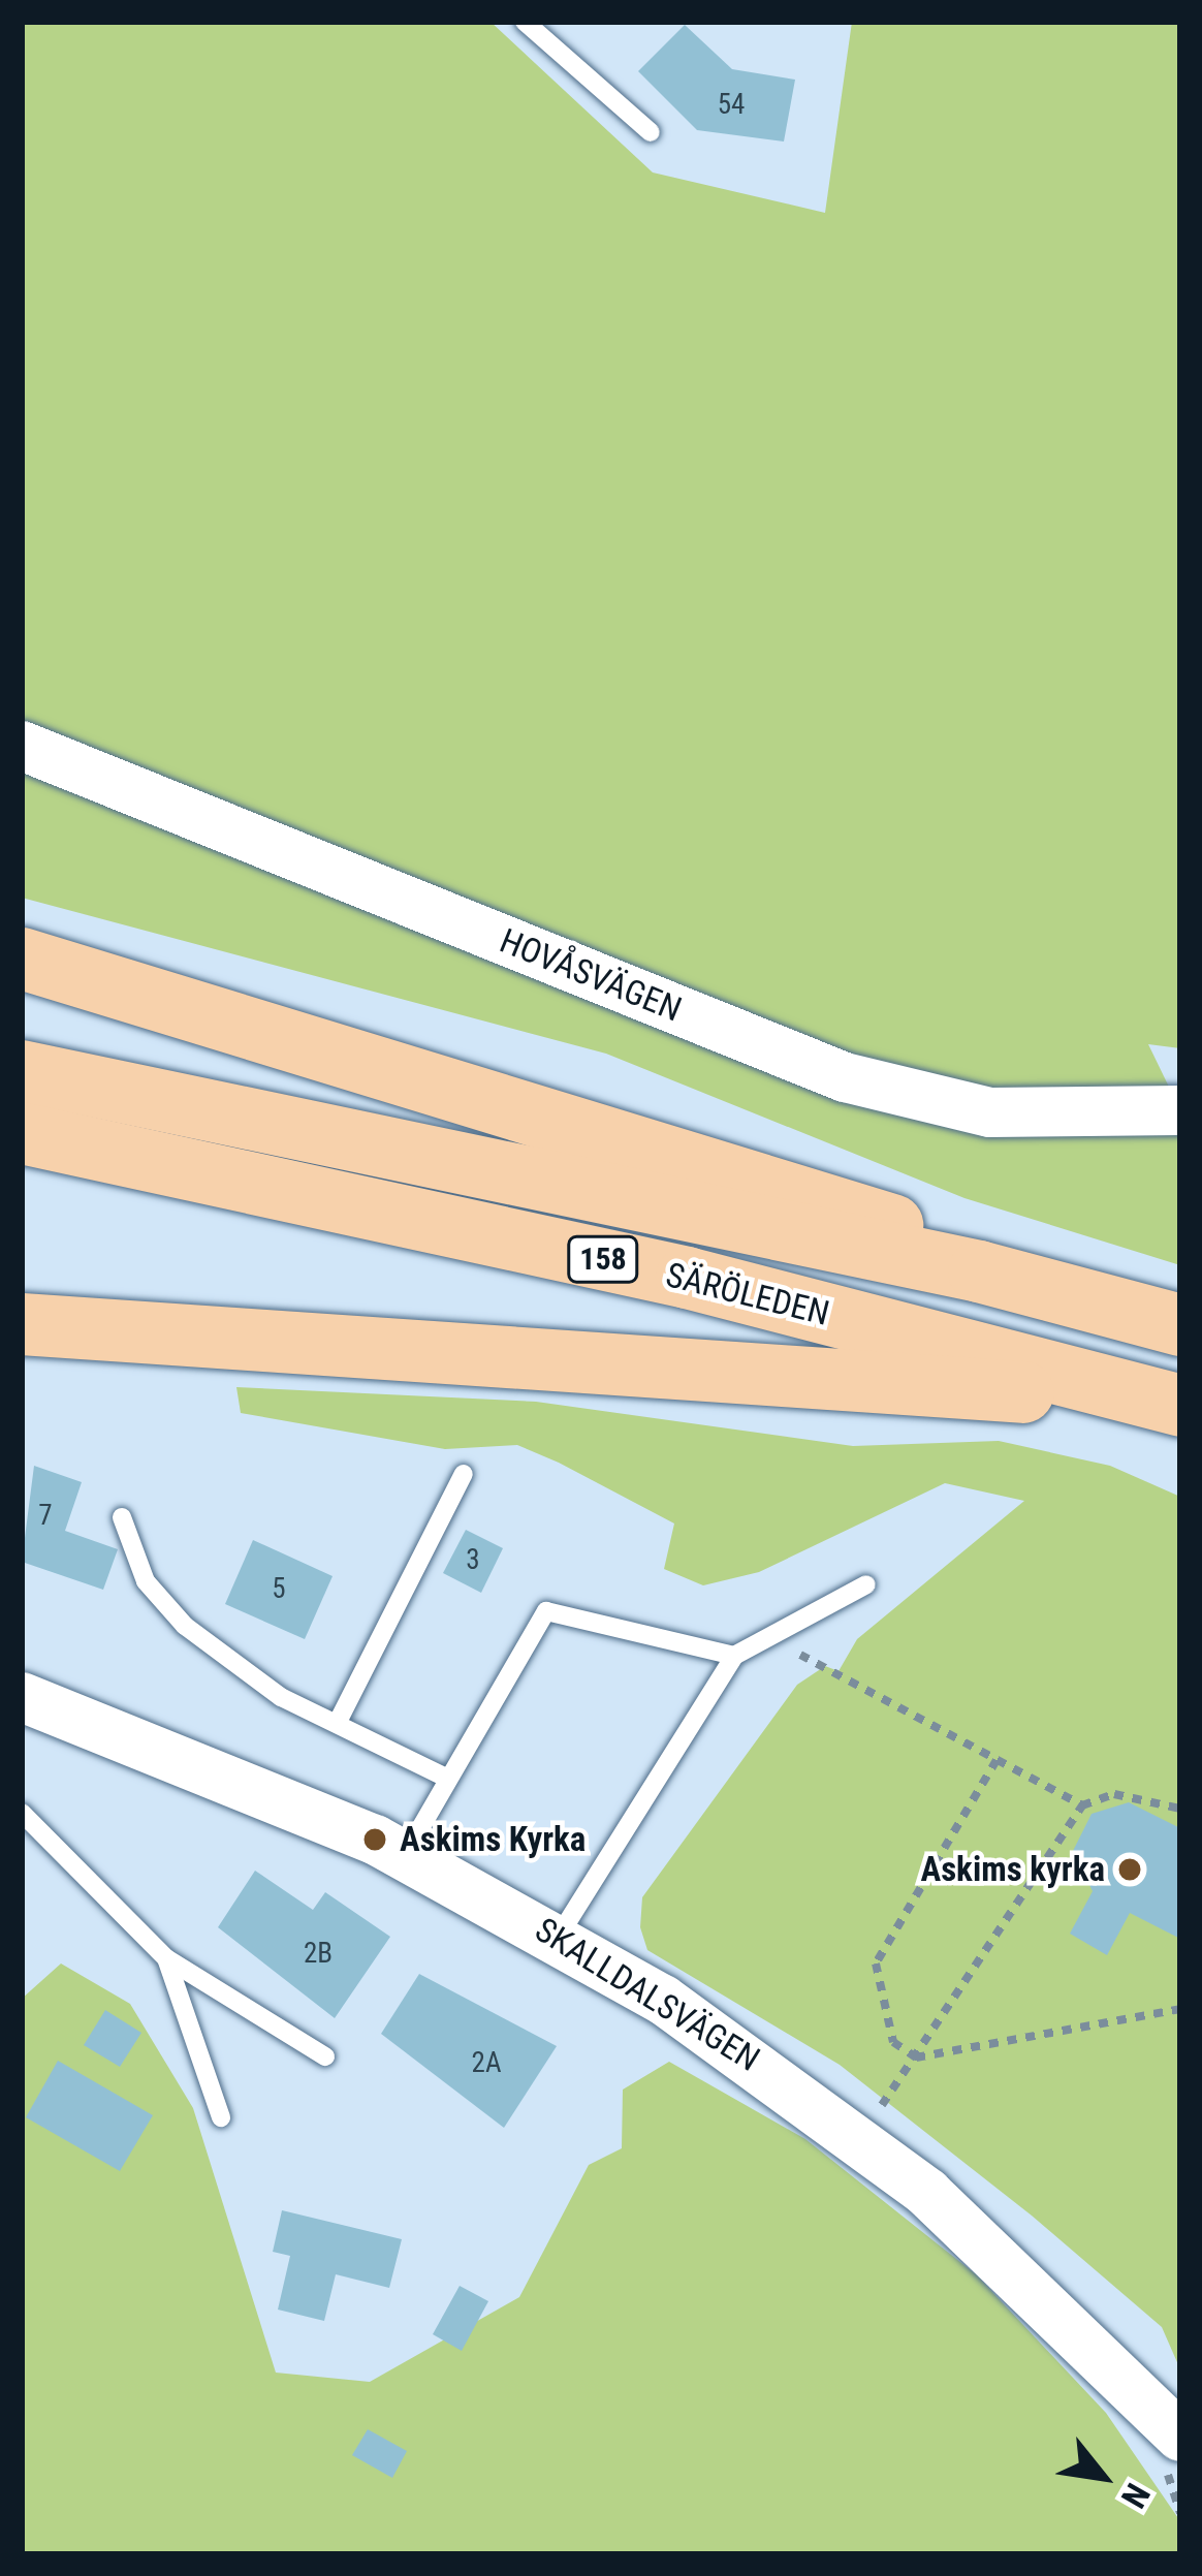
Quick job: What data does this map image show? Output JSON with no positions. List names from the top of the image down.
{
  "streets": {
    "main road": ["158", "SÄRÖLEDEN"],
    "street": ["HOVÅSVÄGEN", "SKALLDALSVÄGEN"]
  },
  "crossings": [
    ["158", "SÄRÖLEDEN"]
  ],
  "places": ["Askims Kyrka", "Askims kyrka"],
  "house_numbers": [
    "54",
    "7",
    "3",
    "5",
    "2B",
    "2A"
  ],
  "north": "bottom right"
}
